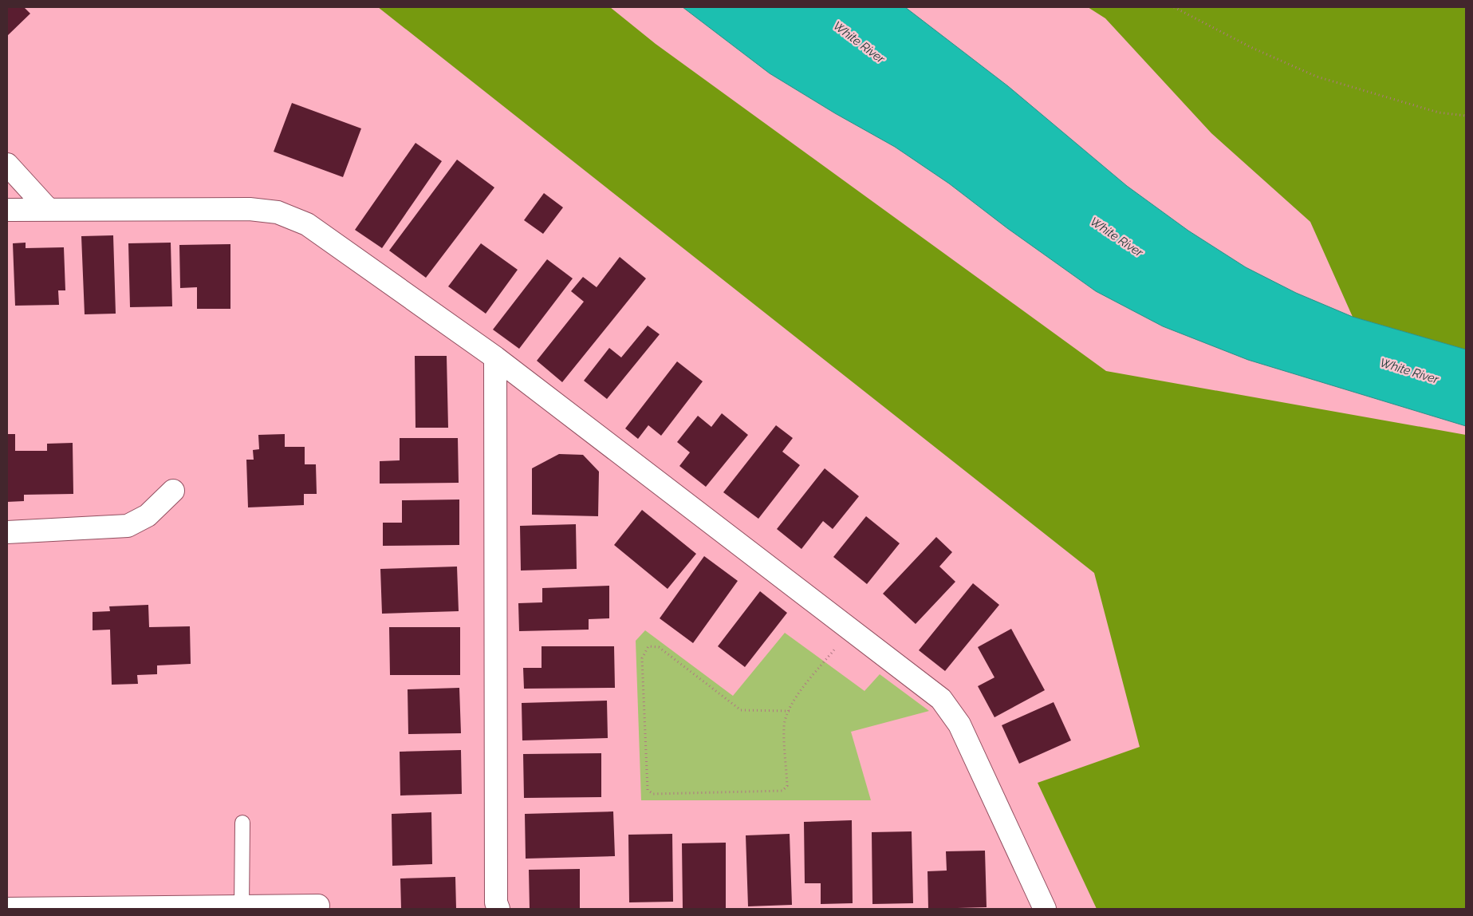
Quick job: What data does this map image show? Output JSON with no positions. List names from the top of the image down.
{
  "water": ["White River"]
}
